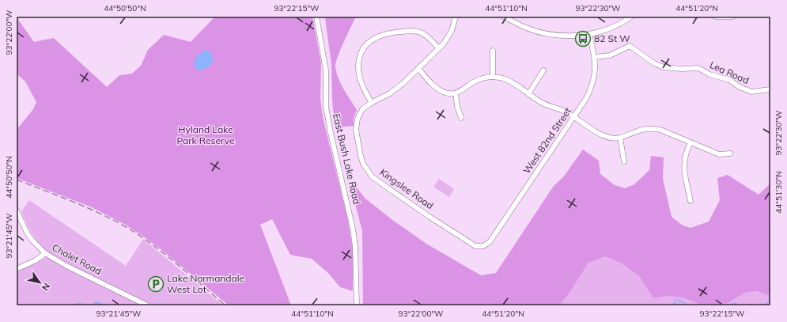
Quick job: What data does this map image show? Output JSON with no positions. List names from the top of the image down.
{
  "streets": {
    "street": [
      "Lea Road",
      "West 82nd Street",
      "East Bush Lake Road",
      "Kingslee Road",
      "Chalet Road"
    ]
  },
  "crossings": [
    ["Lea Road", "West 82nd Street"],
    ["West 82nd Street", "Kingslee Road"]
  ],
  "parks": ["Hyland Lake Park Reserve"],
  "places": {
    "bus stop": ["82 St W"],
    "parking": ["Lake Normandale West Lot"]
  },
  "north": "bottom right",
  "coordinates": [
    "44°50'50\"N",
    "93°22'15\"W",
    "44°51'10\"N",
    "93°22'30\"W",
    "44°51'20\"N",
    "93°22'00\"W",
    "44°51'30\"N",
    "93°21'45\"W"
  ]
}
